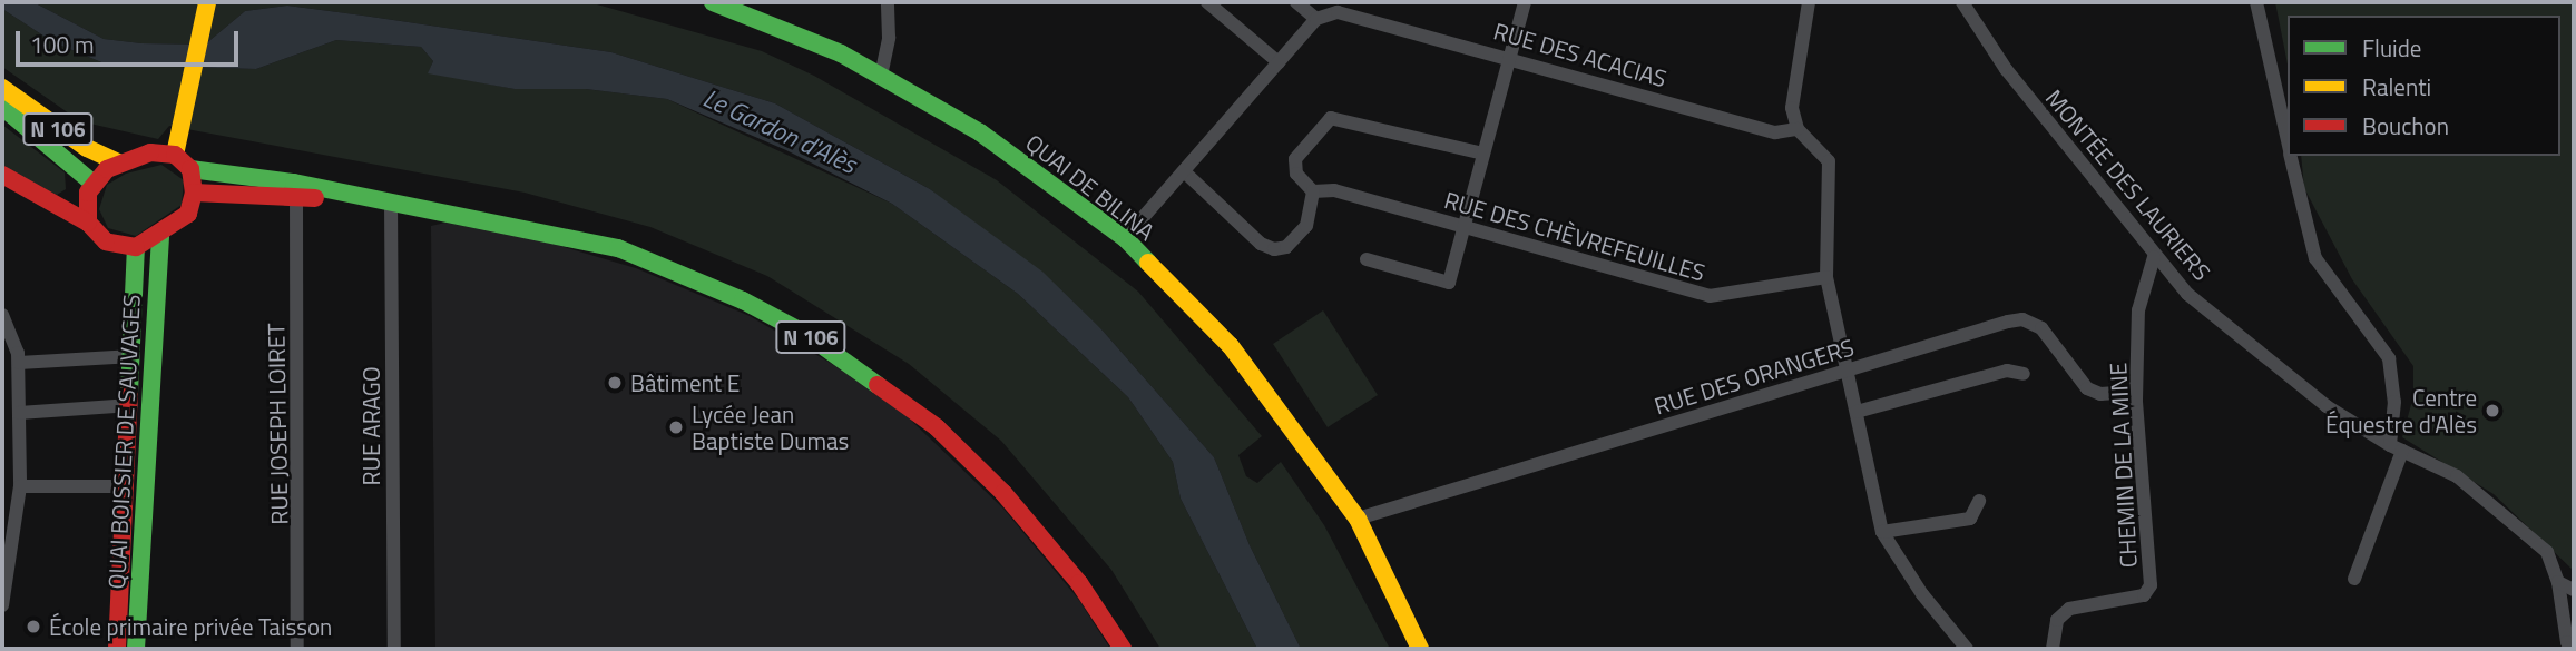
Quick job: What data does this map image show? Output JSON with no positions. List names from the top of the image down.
{
  "streets": {
    "main road": ["N 106", "QUAI DE BILINA", "QUAI BOISSIER DE SAUVAGES"],
    "street": [
      "RUE DES ACACIAS",
      "MONTÉE DES LAURIERS",
      "RUE DES CHÈVREFEUILLES",
      "RUE DES ORANGERS",
      "RUE JOSEPH LOIRET",
      "RUE ARAGO",
      "CHEMIN DE LA MINE"
    ]
  },
  "crossings": [
    ["N 106", "RUE JOSEPH LOIRET"],
    ["N 106", "RUE ARAGO"],
    ["N 106", "QUAI BOISSIER DE SAUVAGES"],
    ["MONTÉE DES LAURIERS", "CHEMIN DE LA MINE"],
    ["QUAI DE BILINA", "RUE DES ORANGERS"],
    ["RUE DES ORANGERS", "CHEMIN DE LA MINE"]
  ],
  "water": ["Le Gardon d'Alès"],
  "places": [
    "Bâtiment E",
    "Centre Équestre d'Alès",
    "Lycée Jean Baptiste Dumas",
    "École primaire privée Taisson"
  ],
  "legend": ["Fluide", "Ralenti", "Bouchon"],
  "scale_bar": "100 m"
}
